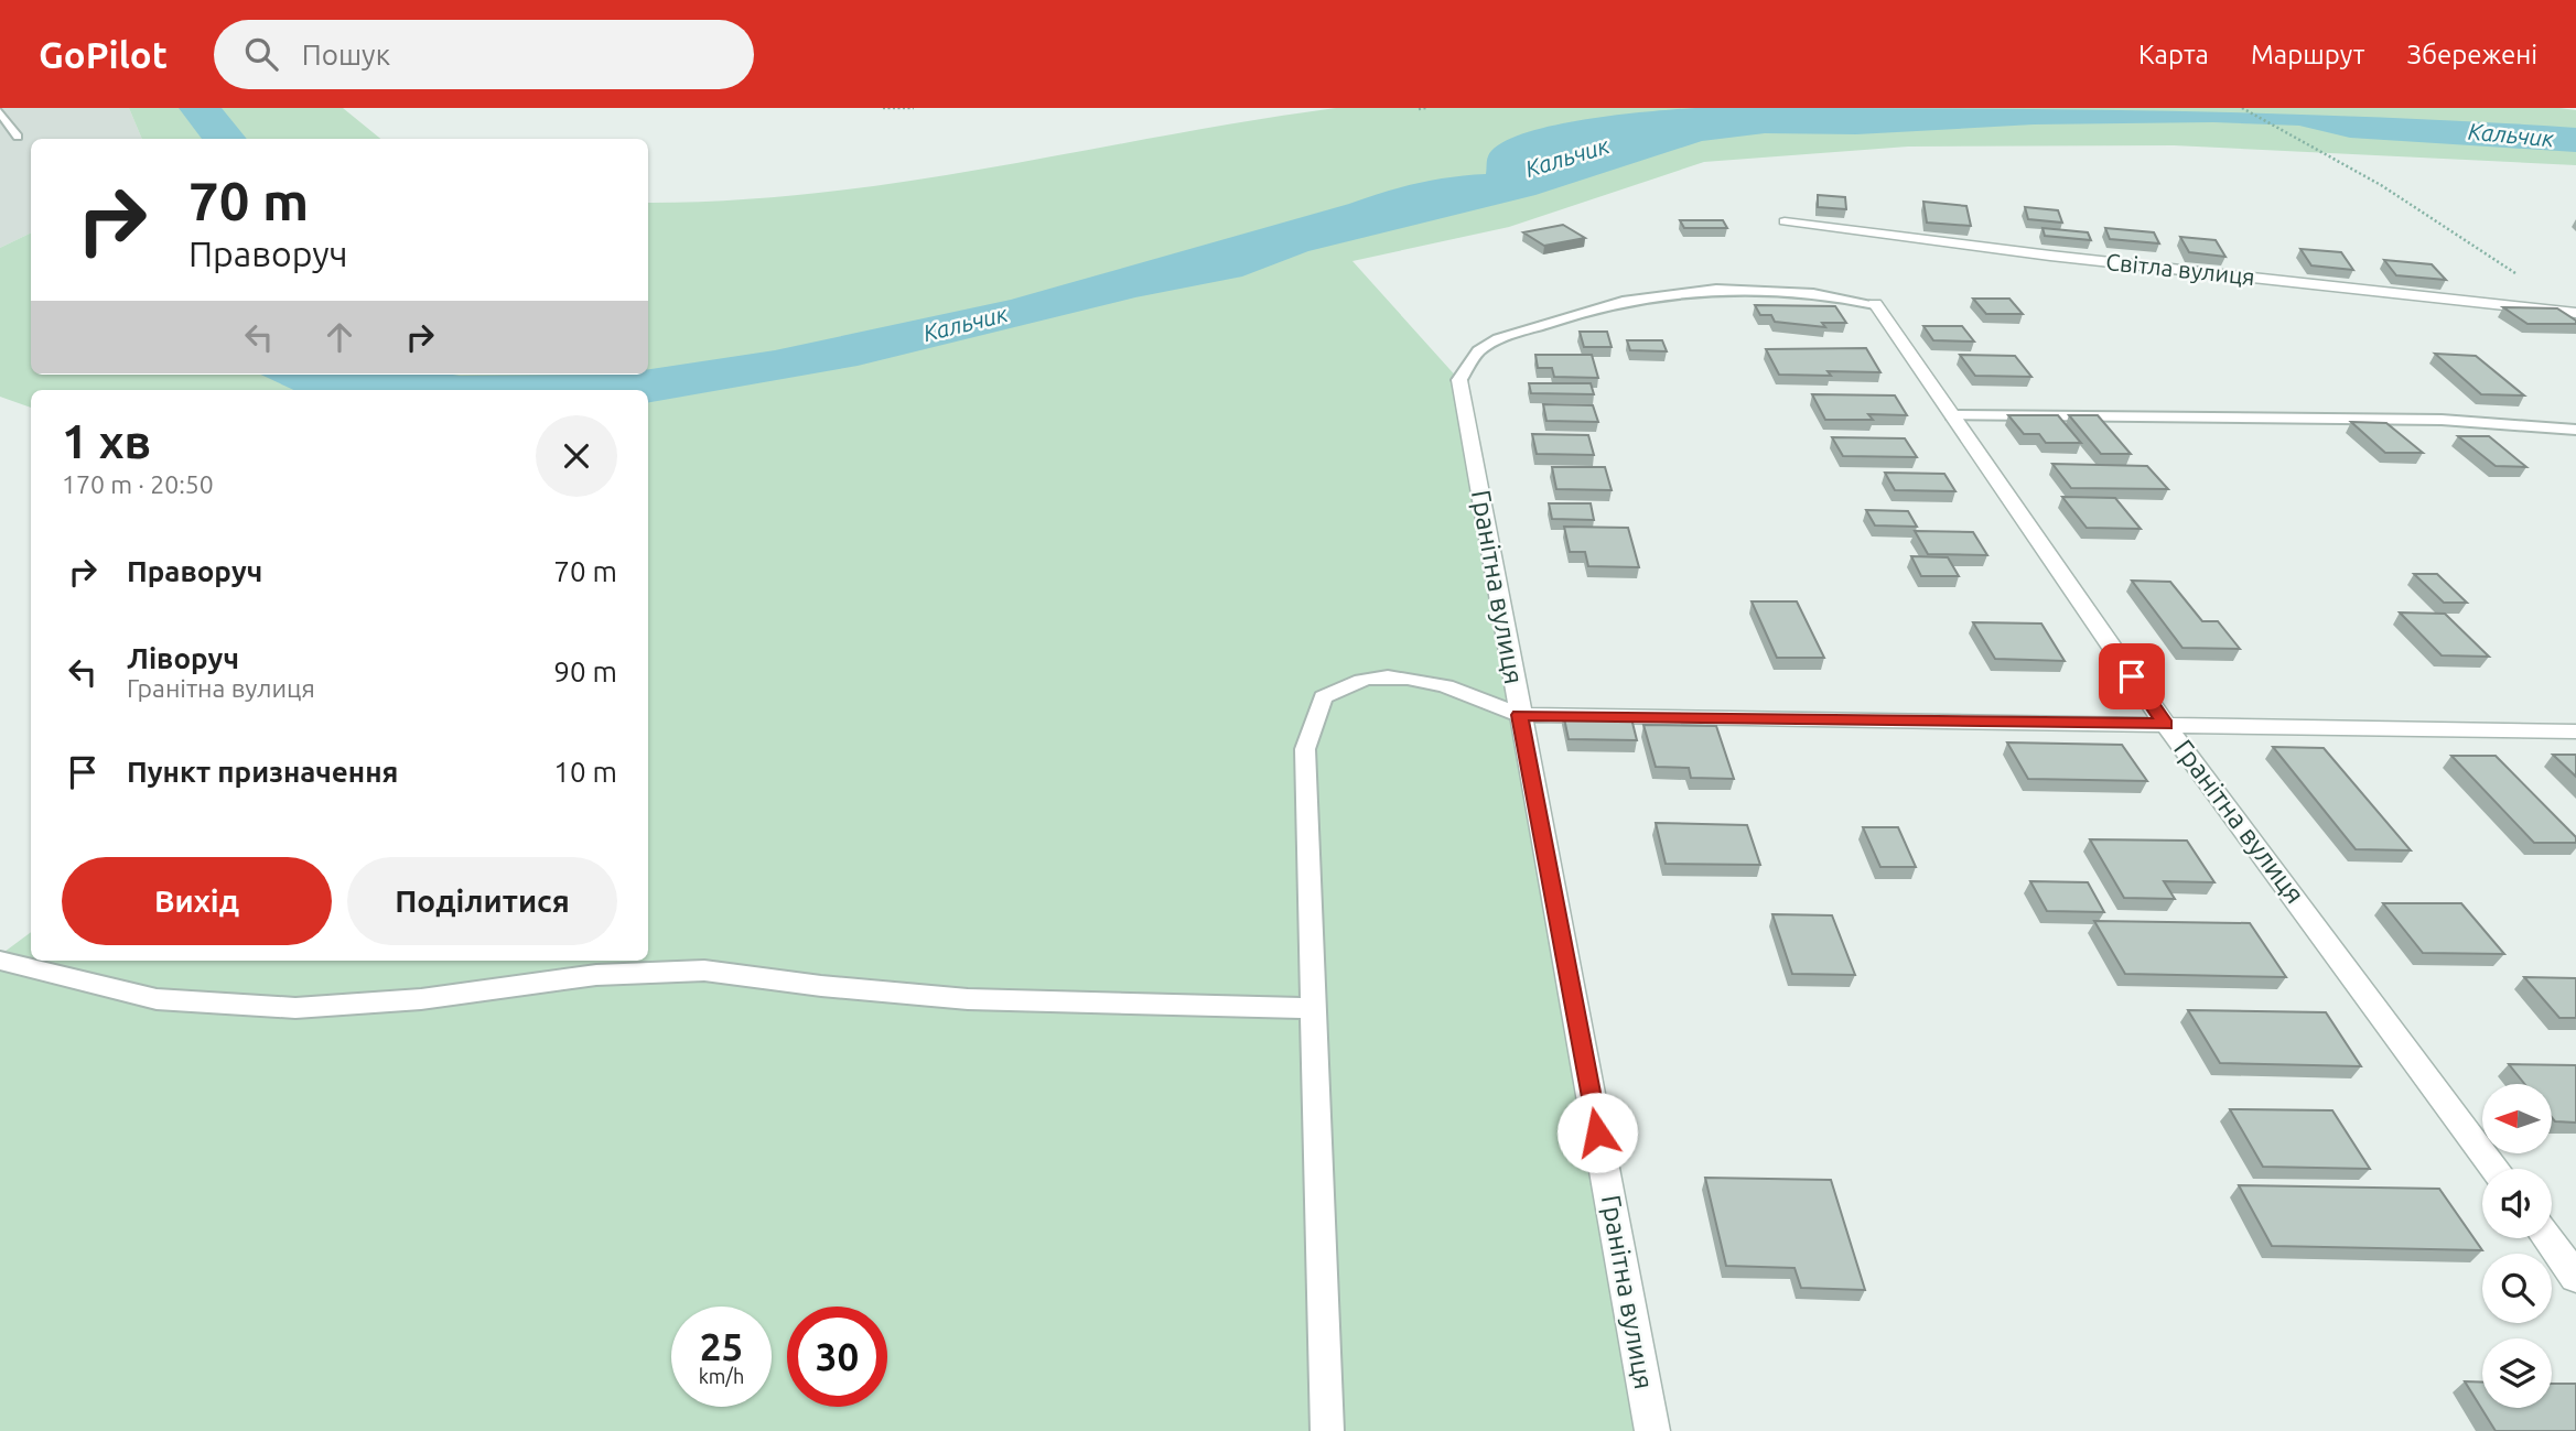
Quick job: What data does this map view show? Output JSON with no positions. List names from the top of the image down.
{
  "streets": {
    "street": ["Світла вулиця", "Гранітна вулиця"]
  },
  "water": ["Кальчик"],
  "north": "left",
  "page": {
    "header": "GoPilot",
    "search": "Пошук",
    "nav": ["Карта", "Маршрут", "Збережені"],
    "turn": ["70 m", "Праворуч"],
    "heading": ["1 хв", "170 m · 20:50"],
    "list": [
      {
        "name": "Праворуч",
        "value": "70 m"
      },
      {
        "name": "Ліворуч",
        "note": "Гранітна вулиця",
        "value": "90 m"
      },
      {
        "name": "Пункт призначення",
        "value": "10 m"
      }
    ],
    "buttons": ["Вихід", "Поділитися"],
    "speed": "25 km/h",
    "limit": "30"
  }
}
